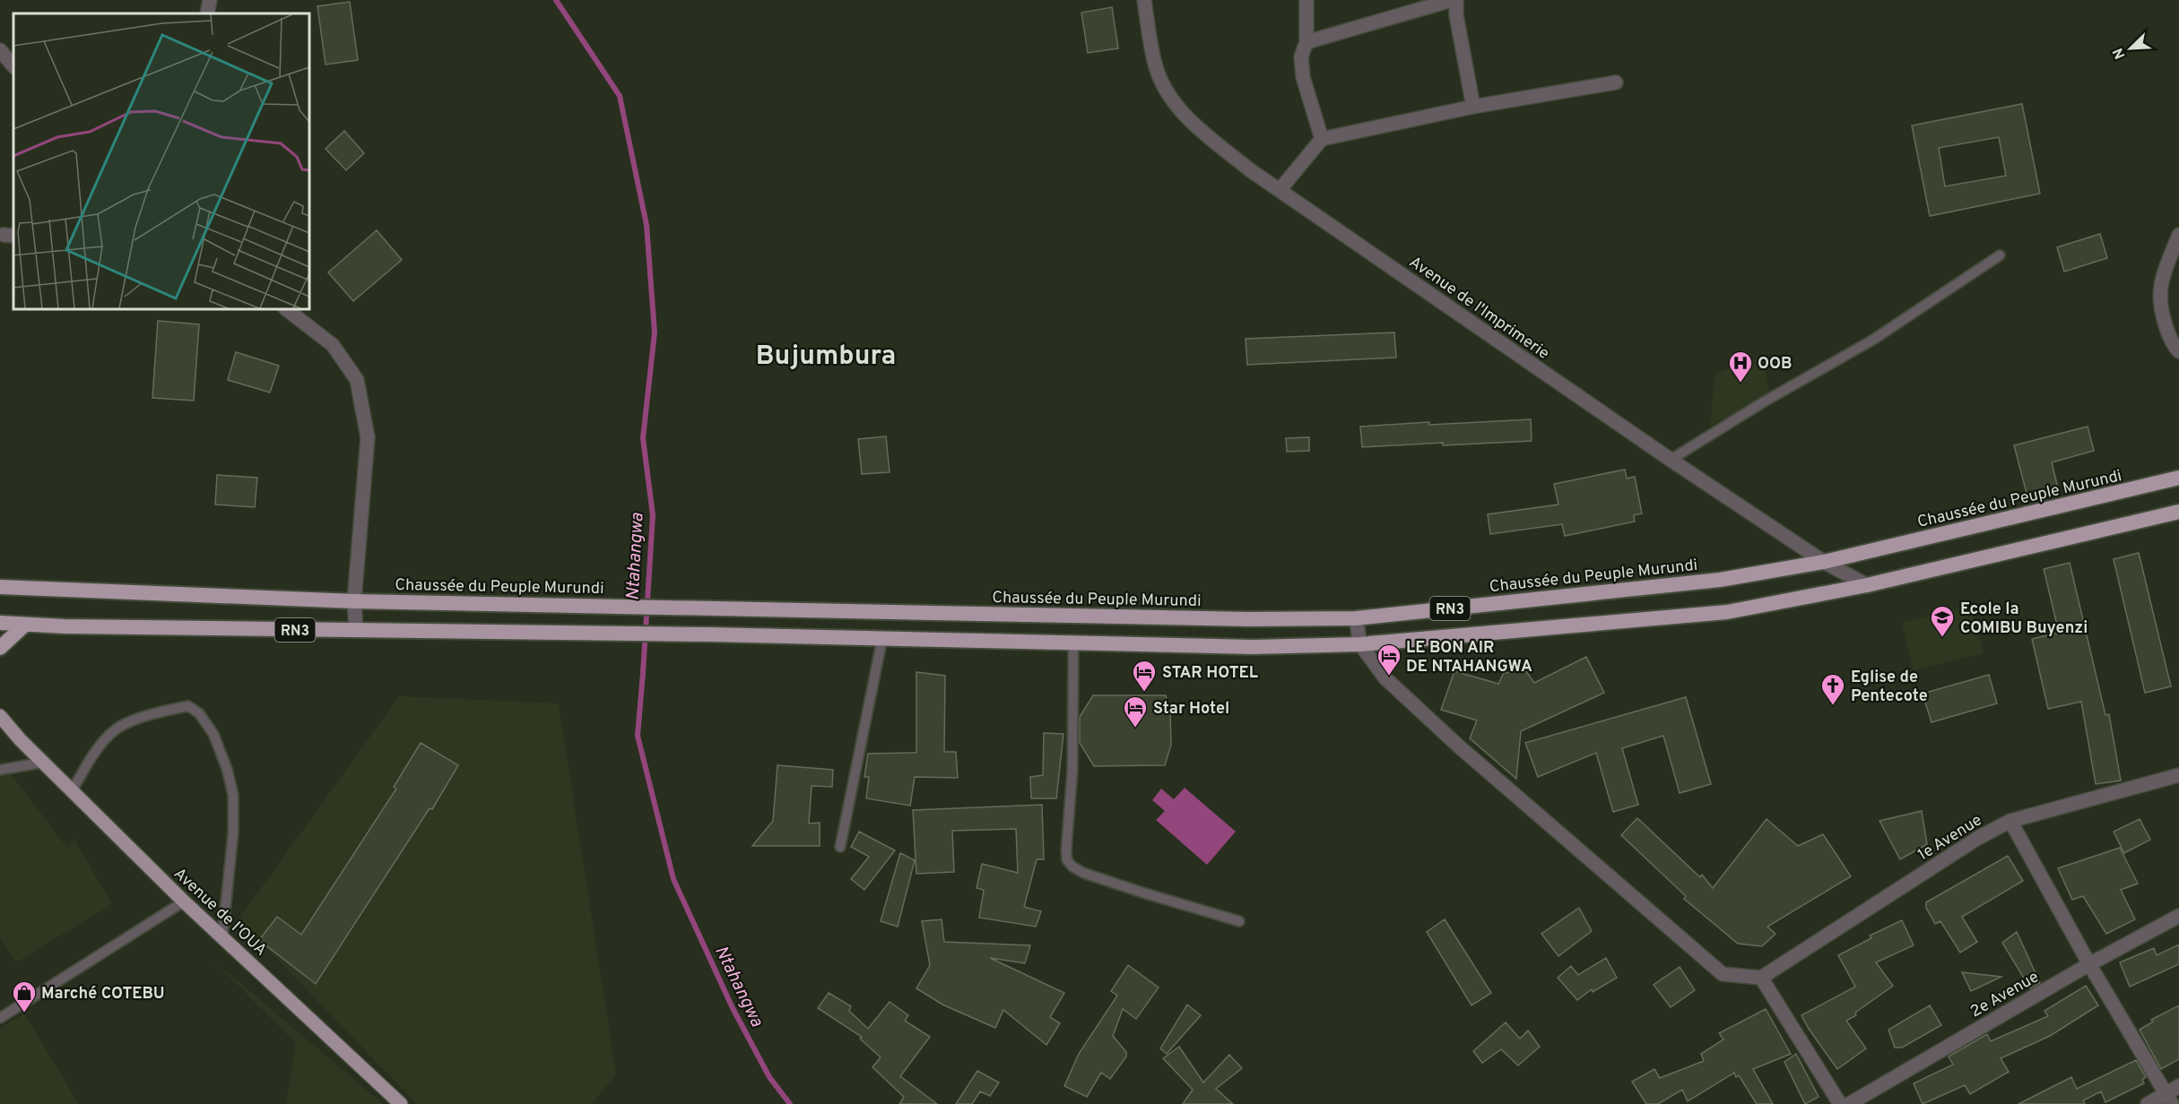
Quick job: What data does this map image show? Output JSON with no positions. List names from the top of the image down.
{
  "streets": {
    "highway": ["Chaussée du Peuple Murundi", "RN3"],
    "main road": ["Avenue de l'OUA"],
    "street": ["Avenue de l'Imprimerie", "1e Avenue", "2e Avenue"]
  },
  "crossings": [
    ["Avenue de l'Imprimerie", "Chaussée du Peuple Murundi"],
    ["Avenue de l'Imprimerie", "RN3"]
  ],
  "districts": ["Bujumbura"],
  "water": ["Ntahangwa"],
  "places": {
    "hospital": ["OOB"],
    "school or university": ["Ecole la COMIBU Buyenzi"],
    "hotel": ["LE BON AIR DE NTAHANGWA", "STAR HOTEL", "Star Hotel"],
    "church": ["Eglise de Pentecote"],
    "shop": ["Marché COTEBU"]
  },
  "north": "bottom left"
}
